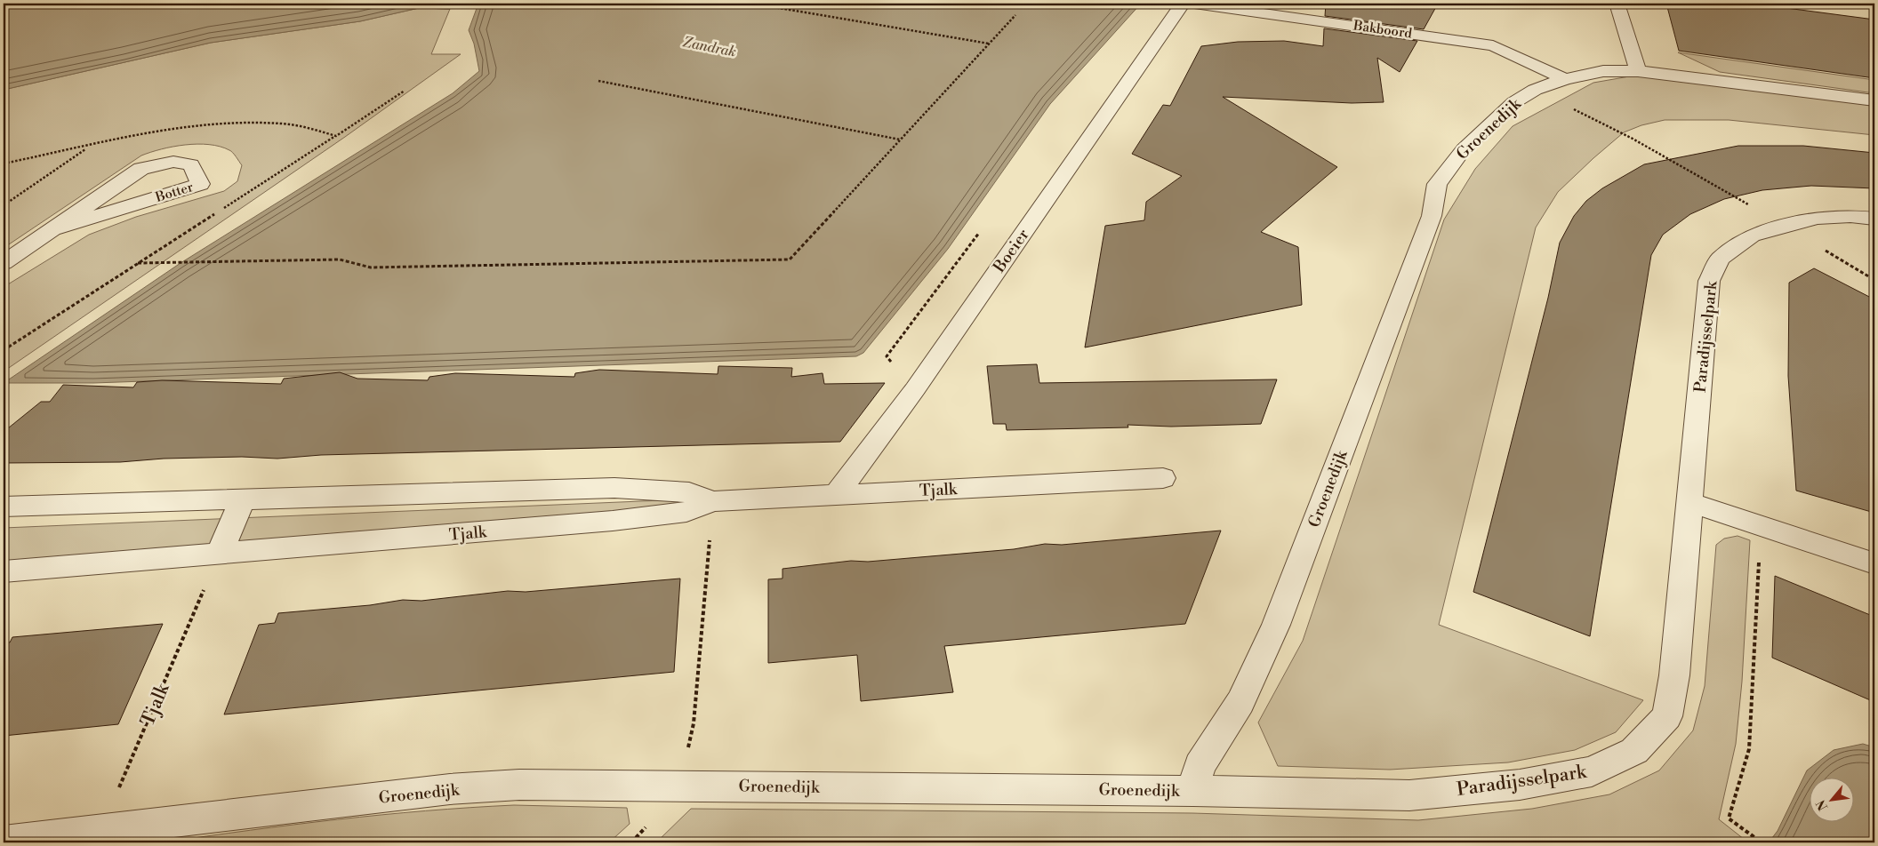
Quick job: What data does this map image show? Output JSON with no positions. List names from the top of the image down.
{
  "streets": {
    "street": [
      "Bakboord",
      "Groenedijk",
      "Botter",
      "Boeier",
      "Paradijsselpark",
      "Tjalk"
    ]
  },
  "crossings": [
    ["Bakboord", "Groenedijk"],
    ["Groenedijk", "Paradijsselpark"],
    ["Groenedijk", "Tjalk"],
    ["Boeier", "Tjalk"]
  ],
  "water": ["Zandrak"],
  "north": "bottom left"
}
